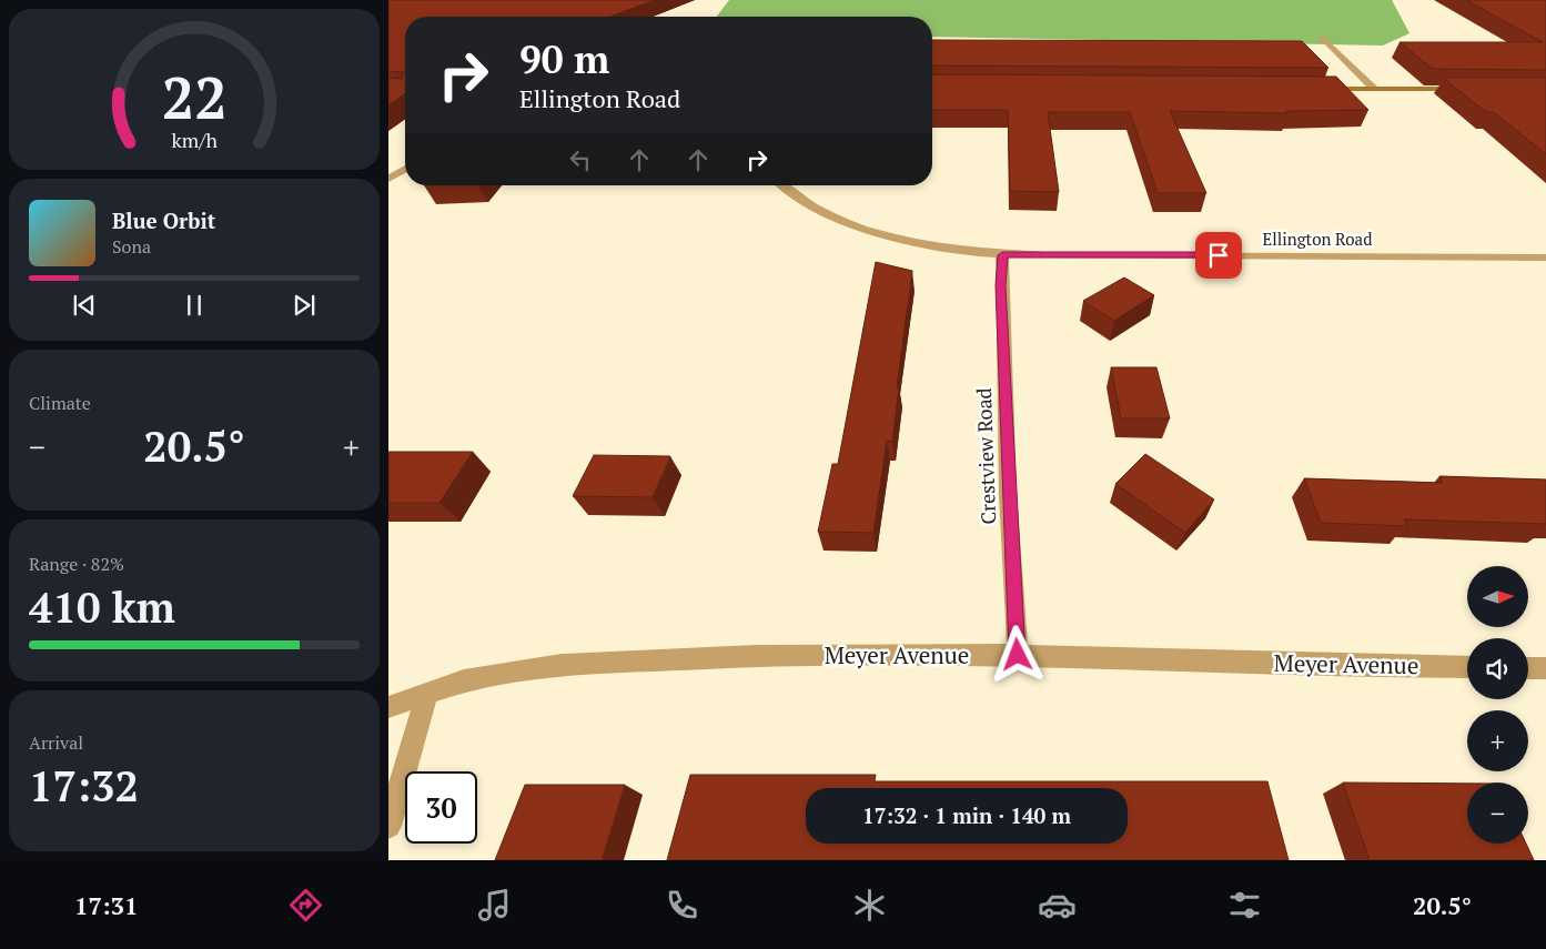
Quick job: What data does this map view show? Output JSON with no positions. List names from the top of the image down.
{
  "streets": {
    "street": ["Ellington Road", "Crestview Road", "Meyer Avenue"]
  },
  "crossings": [
    ["Ellington Road", "Crestview Road"],
    ["Crestview Road", "Meyer Avenue"]
  ],
  "north": "right",
  "page": {
    "turn": ["90 m", "Ellington Road"],
    "song": ["Blue Orbit", "Sona"],
    "tile": [
      "Climate",
      ["Range · 82%", "410 km"],
      ["Arrival", "17:32"]
    ],
    "heat": ["−", "20.5°", "+"],
    "map_buttons": ["+", "−"],
    "limit": "30",
    "trip": "17:32 · 1 min · 140 m",
    "tabs": ["17:31", "20.5°"],
    "gauge": ["22", "km/h"]
  }
}
